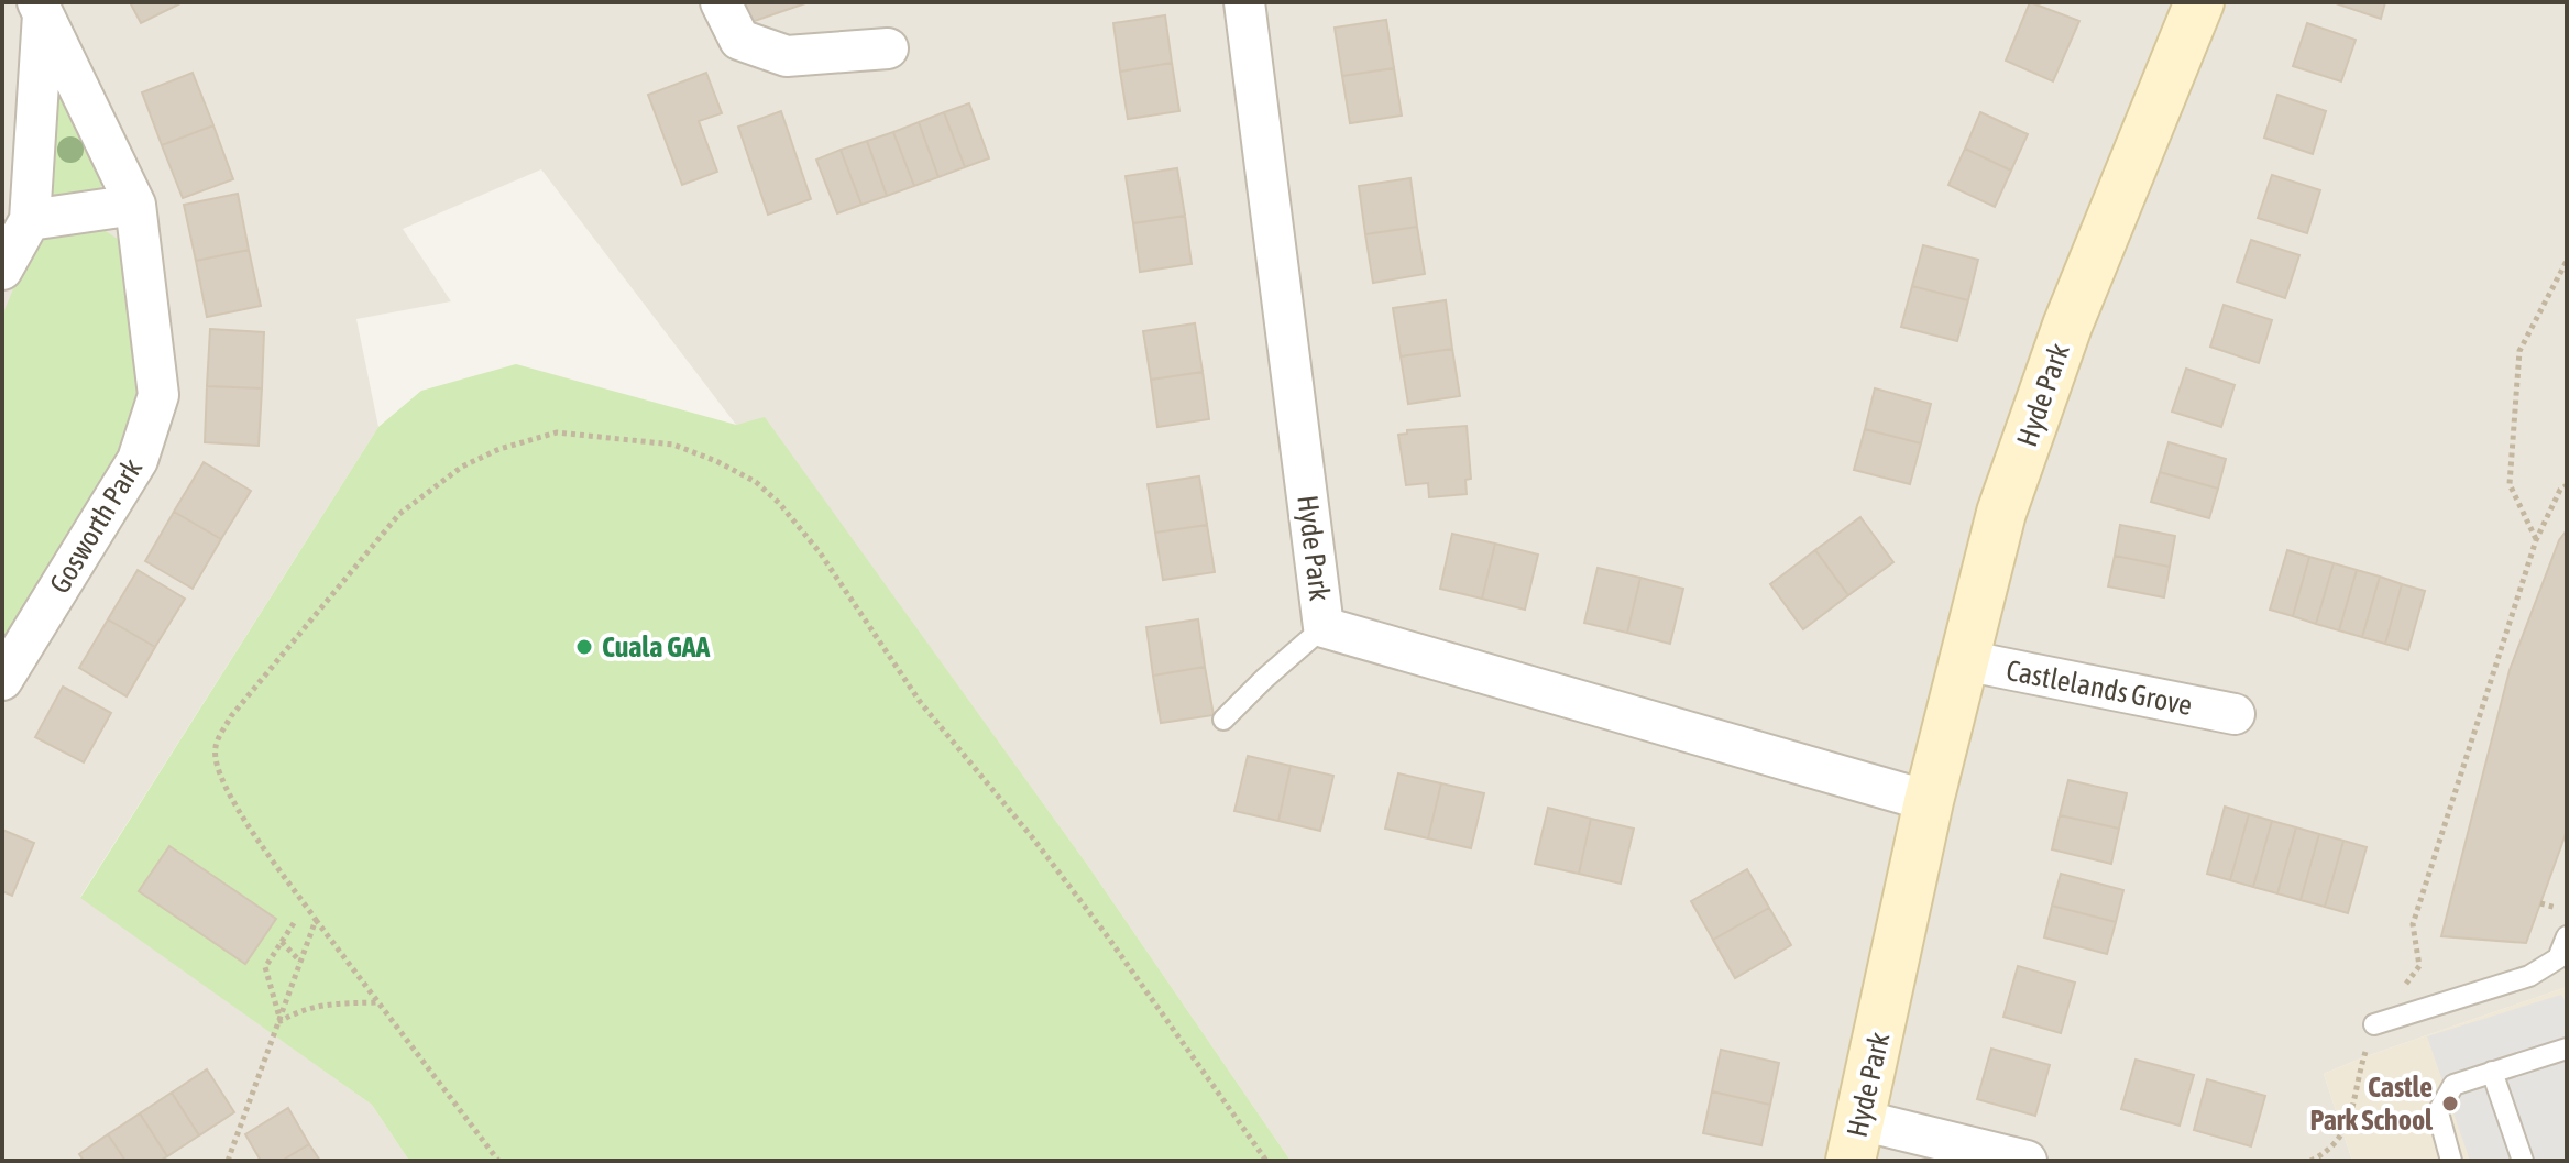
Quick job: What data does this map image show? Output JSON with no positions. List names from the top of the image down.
{
  "streets": {
    "street": ["Hyde Park", "Gosworth Park", "Castlelands Grove"]
  },
  "crossings": [
    ["Hyde Park", "Castlelands Grove"]
  ],
  "places": ["Cuala GAA", "Castle Park School"]
}
